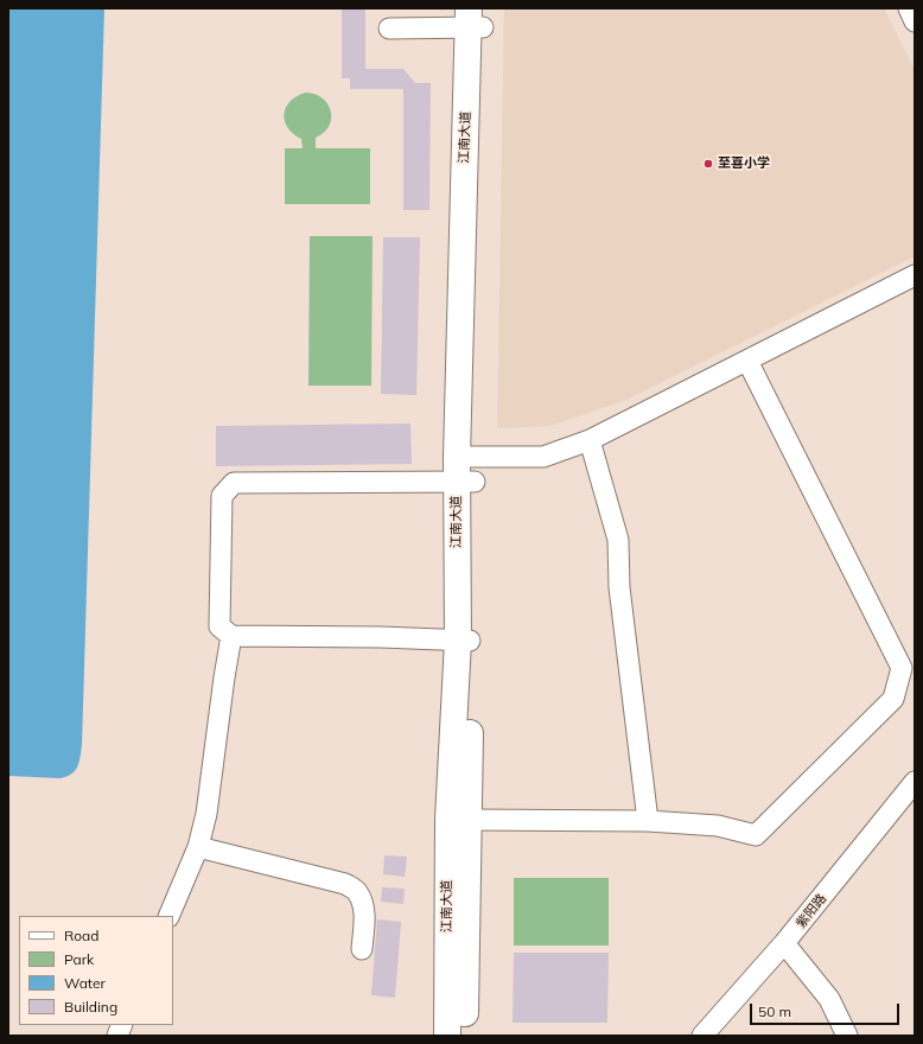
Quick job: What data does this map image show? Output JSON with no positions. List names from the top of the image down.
{
  "streets": {
    "main road": ["江南大道"],
    "street": ["紫阳路"]
  },
  "places": ["至喜小学"],
  "legend": [
    "Road",
    "Park",
    "Water",
    "Building"
  ],
  "scale_bar": "50 m"
}
